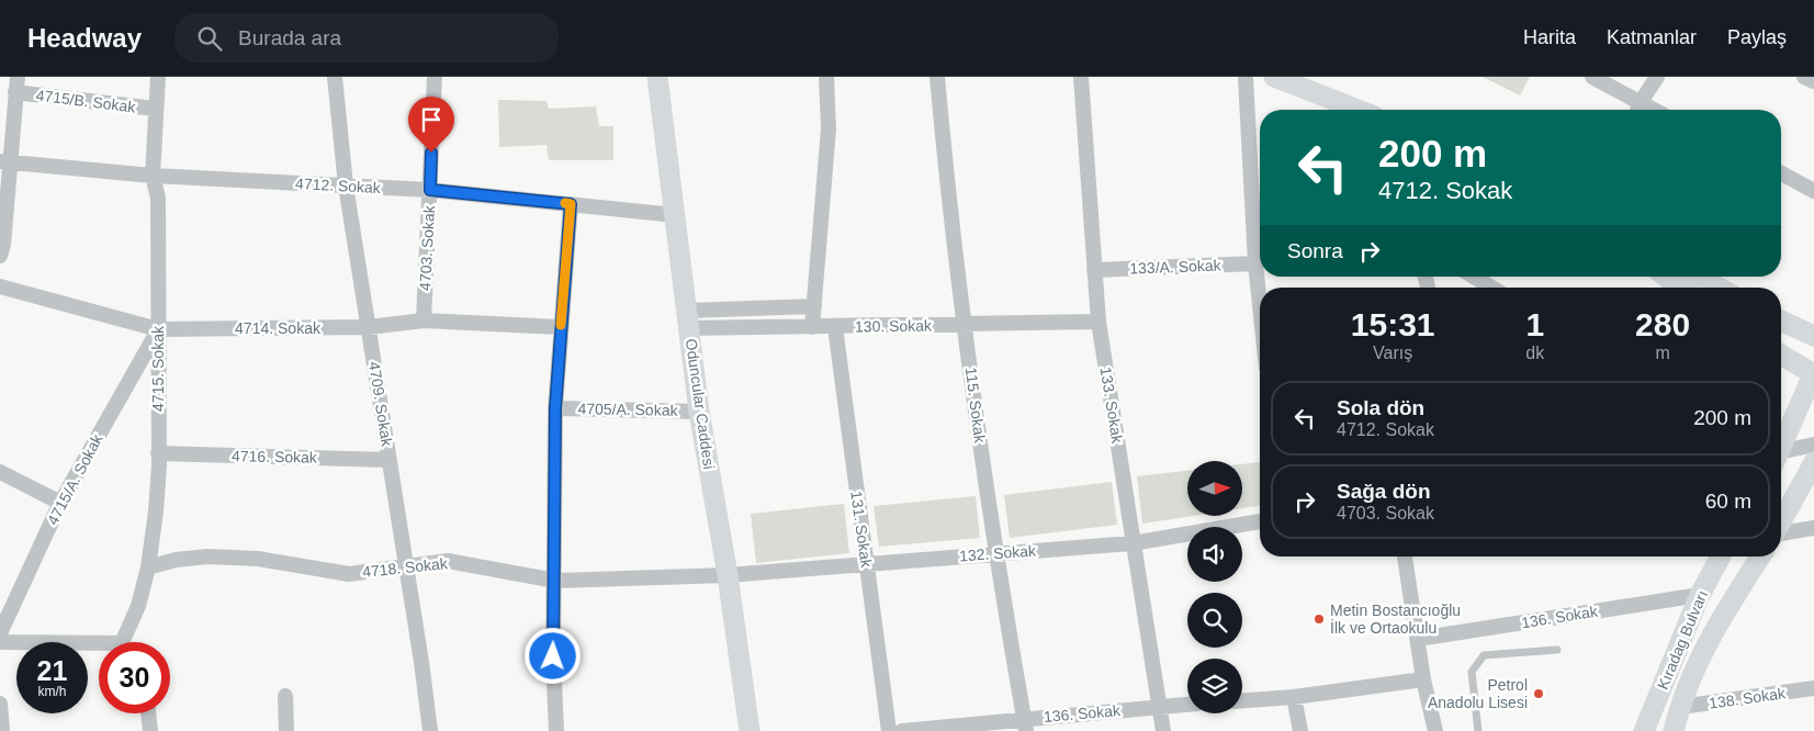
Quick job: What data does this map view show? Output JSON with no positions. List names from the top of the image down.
{
  "streets": {
    "main road": ["Oduncular Caddesi", "Kıradag Bulvarı"],
    "street": [
      "4715/B. Sokak",
      "4712. Sokak",
      "4703. Sokak",
      "133/A. Sokak",
      "130. Sokak",
      "4714. Sokak",
      "4715. Sokak",
      "4709. Sokak",
      "115. Sokak",
      "133. Sokak",
      "4705/A. Sokak",
      "4716. Sokak",
      "4715/A. Sokak",
      "131. Sokak",
      "132. Sokak",
      "4718. Sokak",
      "136. Sokak",
      "138. Sokak"
    ]
  },
  "crossings": [
    ["4715/B. Sokak", "4715. Sokak"],
    ["4712. Sokak", "4703. Sokak"],
    ["4712. Sokak", "4715. Sokak"],
    ["4712. Sokak", "4709. Sokak"],
    ["4712. Sokak", "Oduncular Caddesi"],
    ["4703. Sokak", "4714. Sokak"],
    ["133/A. Sokak", "133. Sokak"],
    ["130. Sokak", "Oduncular Caddesi"],
    ["130. Sokak", "115. Sokak"],
    ["130. Sokak", "133. Sokak"],
    ["130. Sokak", "131. Sokak"],
    ["4714. Sokak", "4715. Sokak"],
    ["4714. Sokak", "4709. Sokak"],
    ["4714. Sokak", "4715/A. Sokak"],
    ["4715. Sokak", "4716. Sokak"],
    ["4715. Sokak", "4715/A. Sokak"],
    ["4715. Sokak", "4718. Sokak"],
    ["4709. Sokak", "4716. Sokak"],
    ["4709. Sokak", "4718. Sokak"],
    ["Oduncular Caddesi", "4705/A. Sokak"],
    ["Oduncular Caddesi", "132. Sokak"],
    ["Oduncular Caddesi", "4718. Sokak"],
    ["115. Sokak", "132. Sokak"],
    ["115. Sokak", "136. Sokak"],
    ["133. Sokak", "132. Sokak"],
    ["133. Sokak", "136. Sokak"],
    ["131. Sokak", "132. Sokak"],
    ["132. Sokak", "4718. Sokak"],
    ["136. Sokak", "Kıradag Bulvarı"],
    ["Kıradag Bulvarı", "138. Sokak"]
  ],
  "places": ["Metin Bostancıoğlu İlk ve Ortaokulu", "Petrol Anadolu Lisesi"],
  "north": "right",
  "page": {
    "header": "Headway",
    "search": "Burada ara",
    "nav": ["Harita", "Katmanlar", "Paylaş"],
    "turn": ["200 m", "4712. Sokak"],
    "then": "Sonra",
    "eta": [
      "15:31",
      "Varış",
      "1",
      "dk",
      "280",
      "m"
    ],
    "list": [
      {
        "name": "Sola dön",
        "note": "4712. Sokak",
        "value": "200 m"
      },
      {
        "name": "Sağa dön",
        "note": "4703. Sokak",
        "value": "60 m"
      }
    ],
    "speed": "21 km/h",
    "limit": "30"
  }
}
